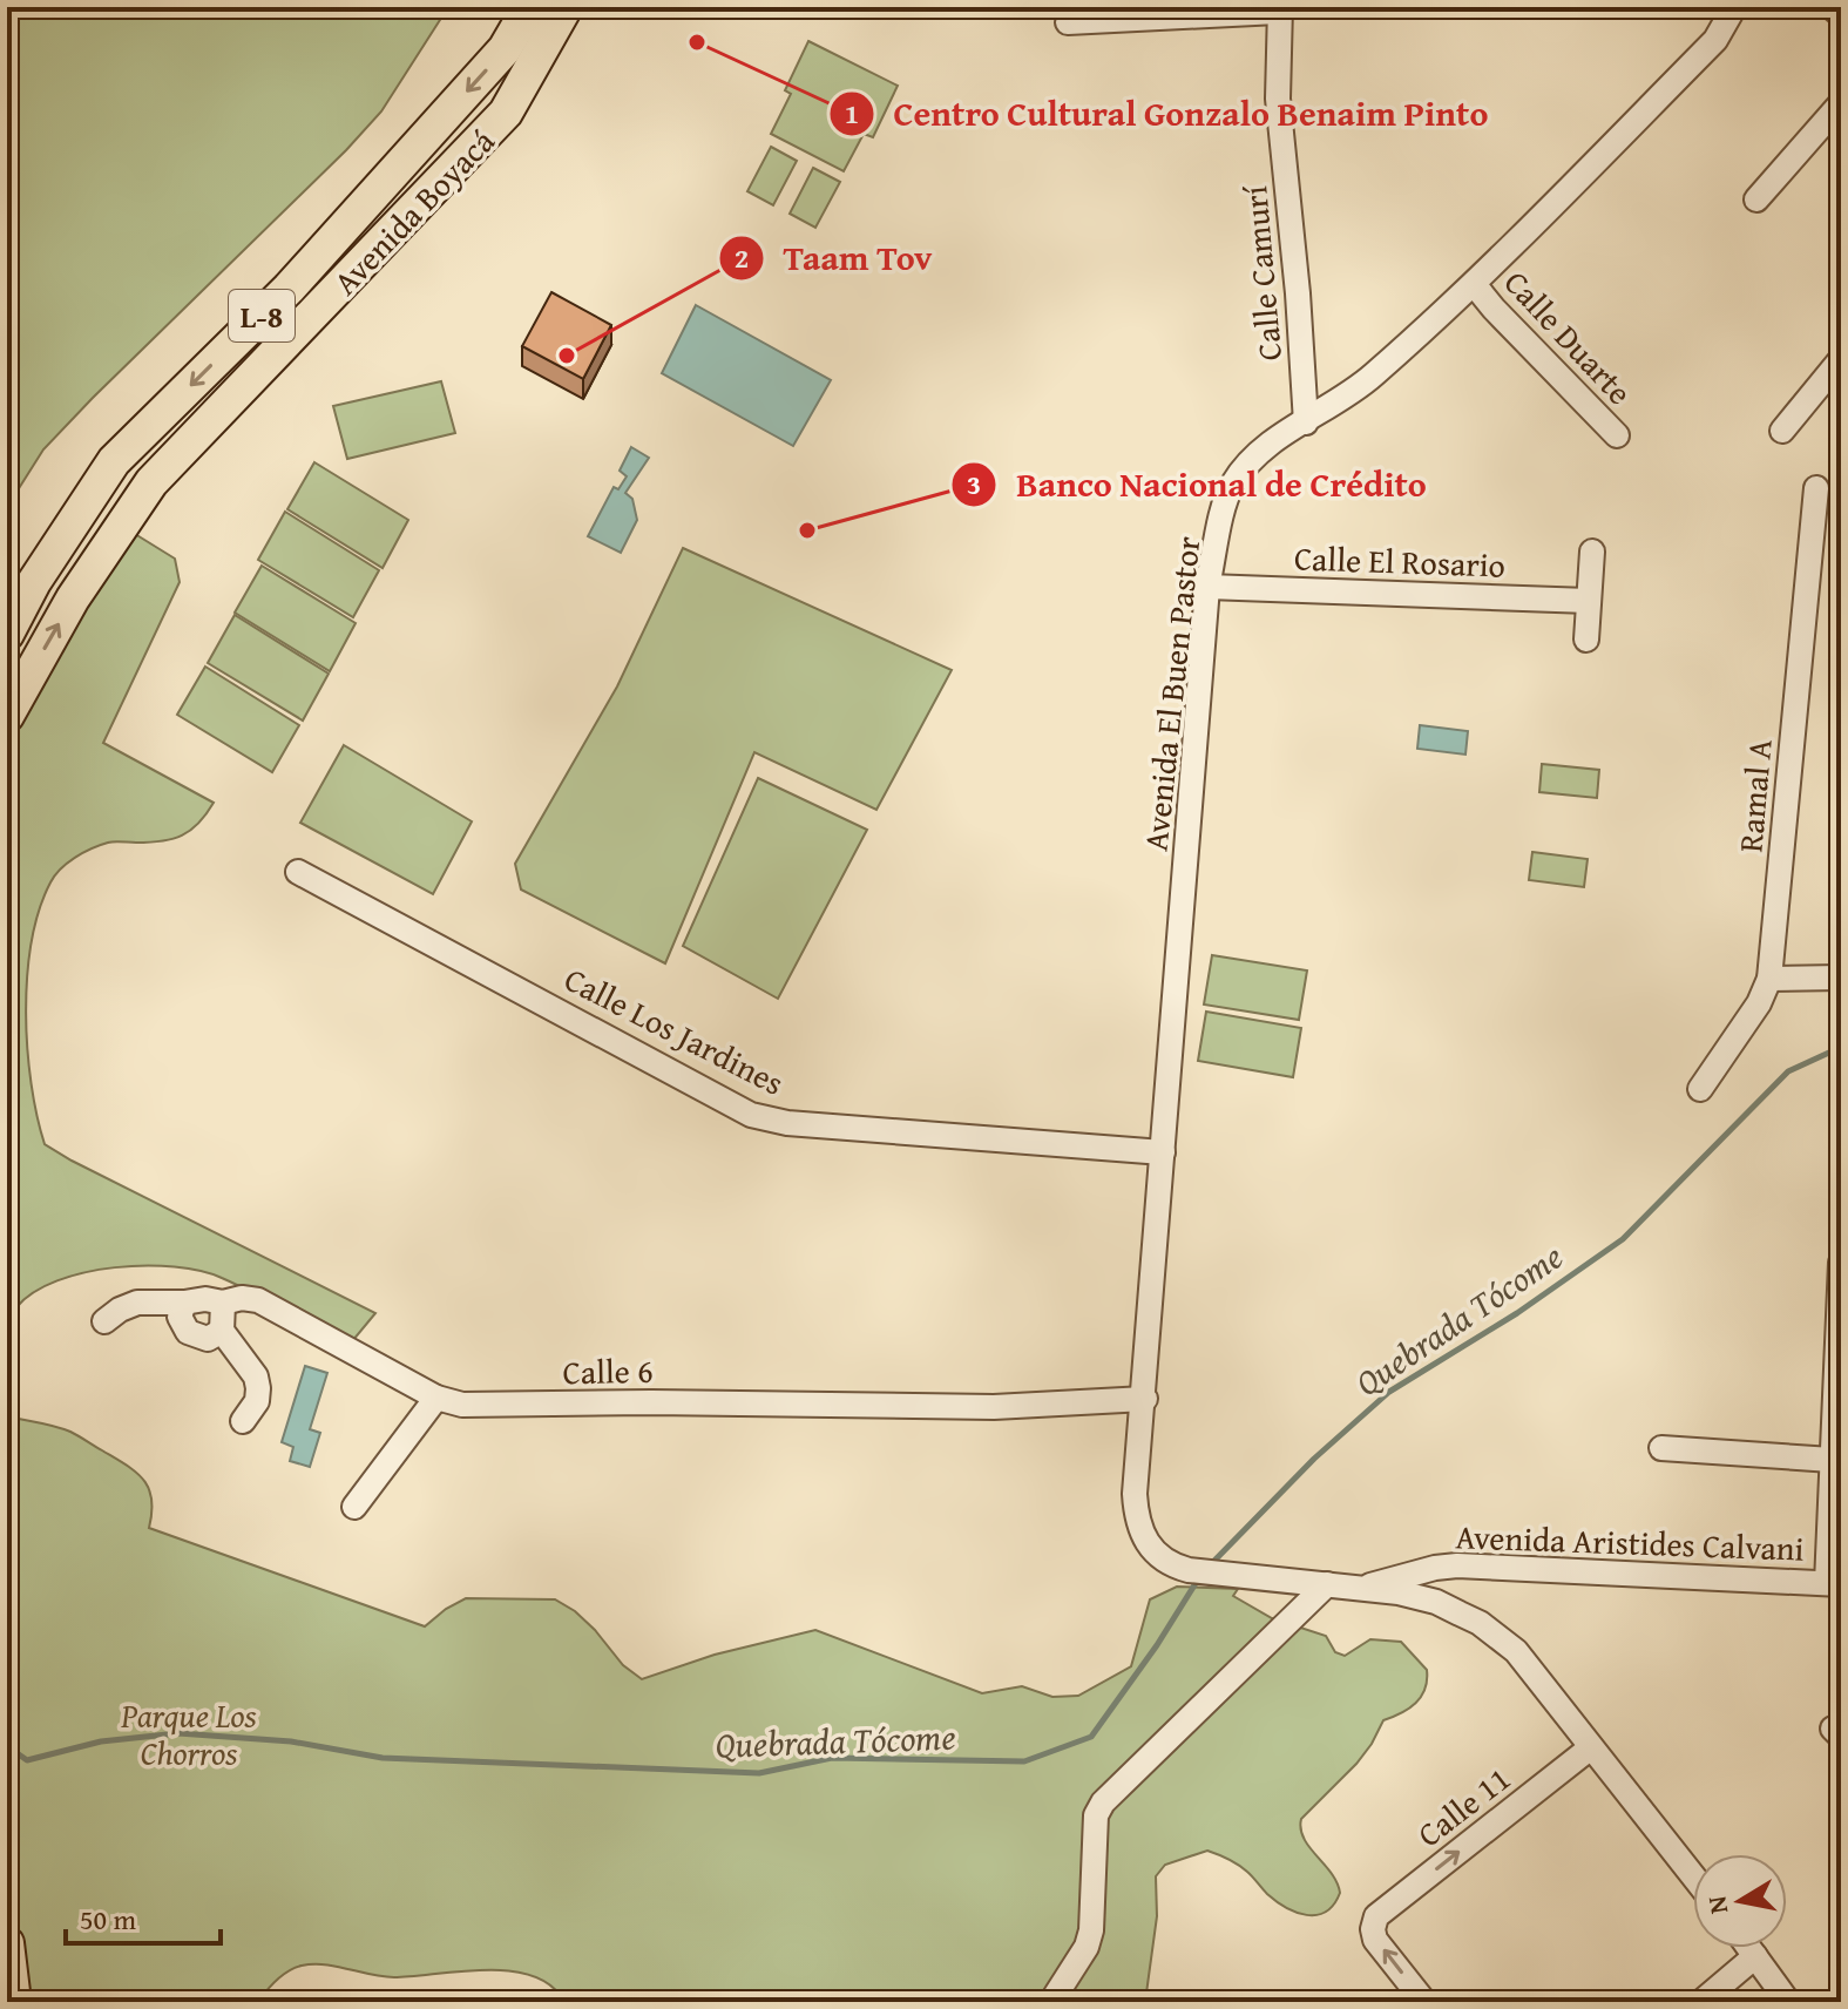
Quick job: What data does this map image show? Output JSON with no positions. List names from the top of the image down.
{
  "streets": {
    "highway": ["Avenida Boyacá", "L-8"],
    "street": [
      "Calle Camurí",
      "Calle Duarte",
      "Calle El Rosario",
      "Avenida El Buen Pastor",
      "Ramal A",
      "Calle Los Jardines",
      "Calle 6",
      "Avenida Aristides Calvani",
      "Calle 11"
    ]
  },
  "crossings": [
    ["Calle Camurí", "Avenida El Buen Pastor"],
    ["Calle Duarte", "Avenida El Buen Pastor"],
    ["Calle El Rosario", "Avenida El Buen Pastor"],
    ["Avenida El Buen Pastor", "Calle Los Jardines"],
    ["Avenida El Buen Pastor", "Calle 6"],
    ["Avenida El Buen Pastor", "Avenida Aristides Calvani"],
    ["Avenida El Buen Pastor", "Calle 11"]
  ],
  "one_way": ["Calle 11"],
  "water": ["Quebrada Tócome"],
  "parks": ["Parque Los Chorros"],
  "places": ["Centro Cultural Gonzalo Benaim Pinto", "Taam Tov", "Banco Nacional de Crédito"],
  "scale_bar": "50 m",
  "north": "left"
}
